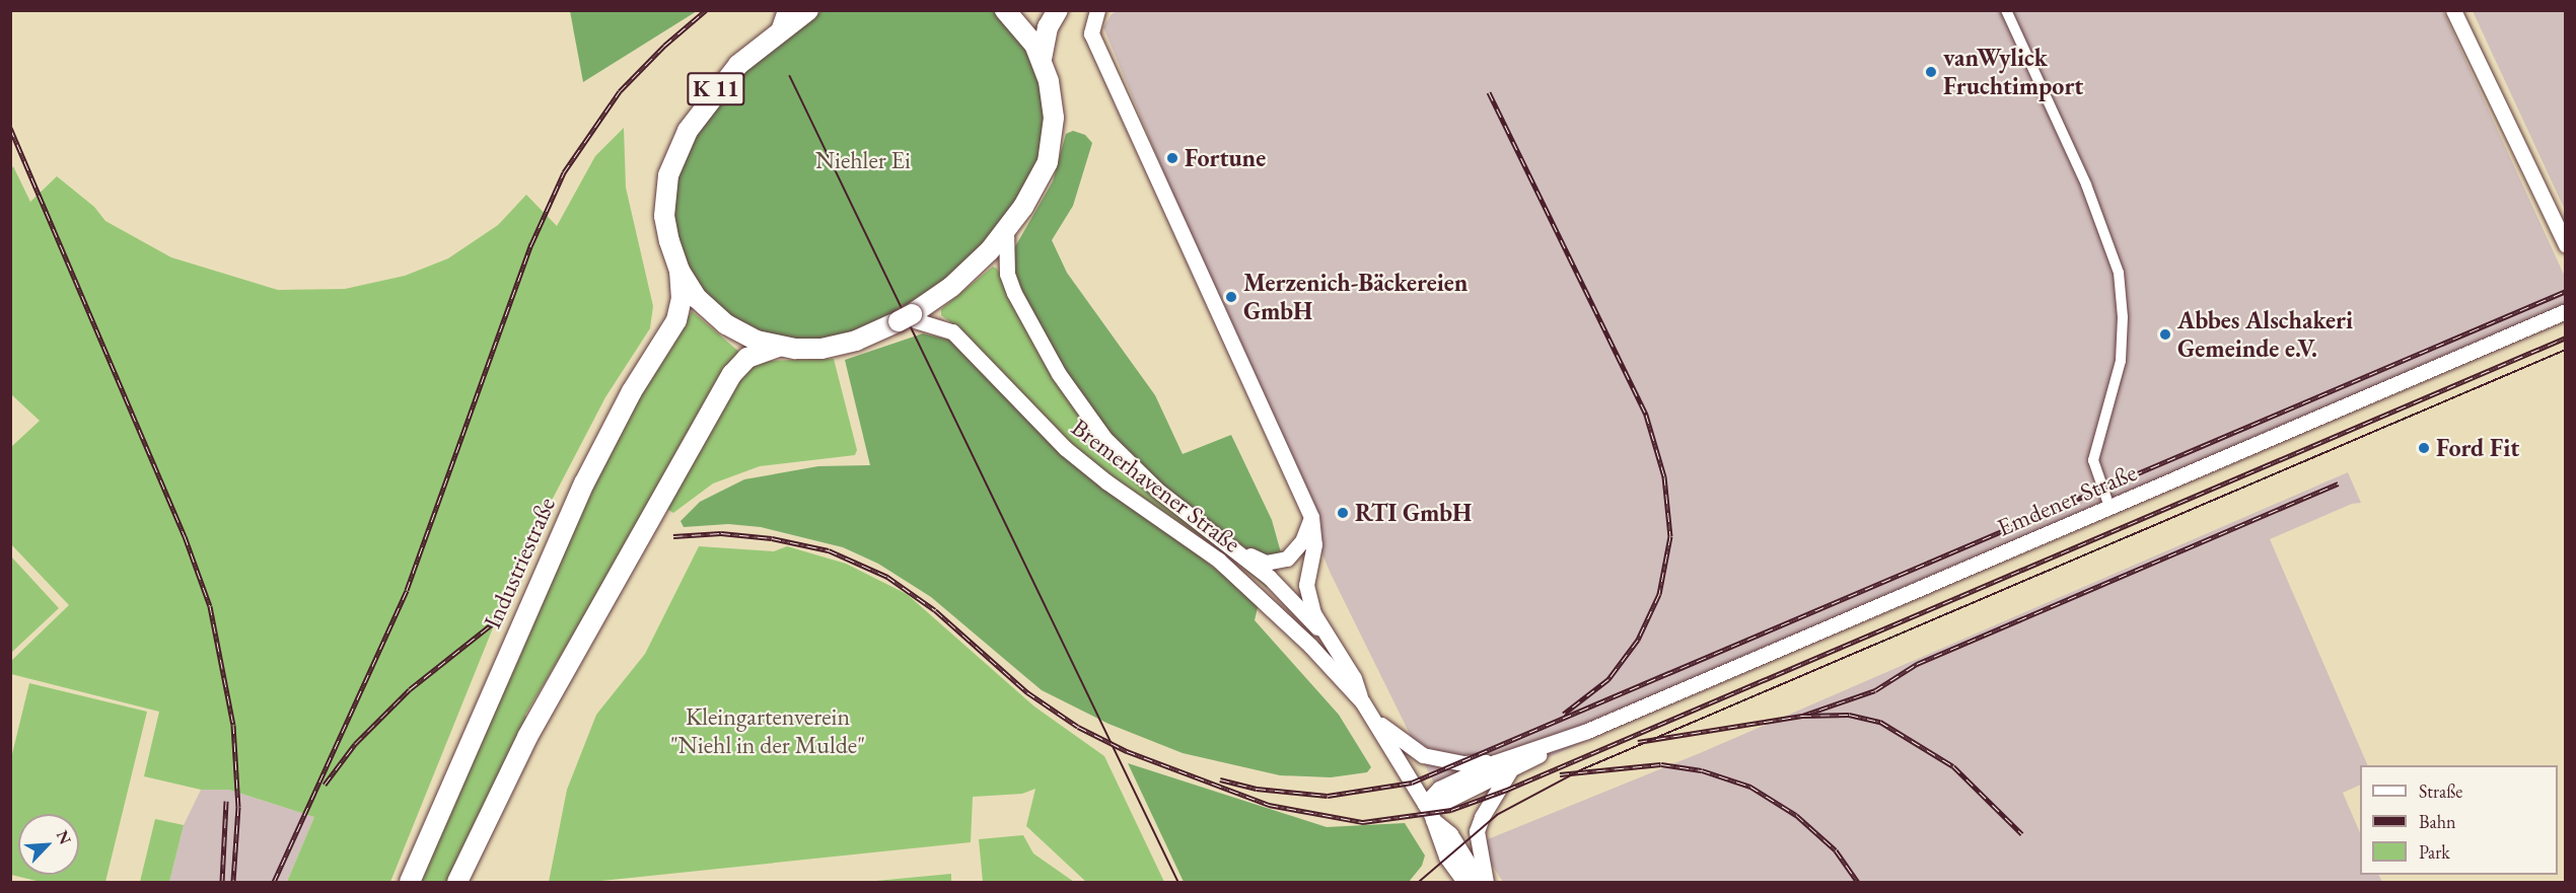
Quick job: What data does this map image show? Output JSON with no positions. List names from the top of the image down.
{
  "streets": {
    "highway": ["K 11", "Industriestraße"],
    "street": ["Bremerhavener Straße", "Emdener Straße"]
  },
  "crossings": [
    ["K 11", "Bremerhavener Straße"],
    ["K 11", "Industriestraße"],
    ["Bremerhavener Straße", "Emdener Straße"]
  ],
  "parks": ["Niehler Ei", "Kleingartenverein \"Niehl in der Mulde\""],
  "places": [
    "vanWylick Fruchtimport",
    "Fortune",
    "Merzenich-Bäckereien GmbH",
    "Abbes Alschakeri Gemeinde e.V.",
    "Ford Fit",
    "RTI GmbH"
  ],
  "legend": ["Straße", "Bahn", "Park"],
  "north": "top right"
}
